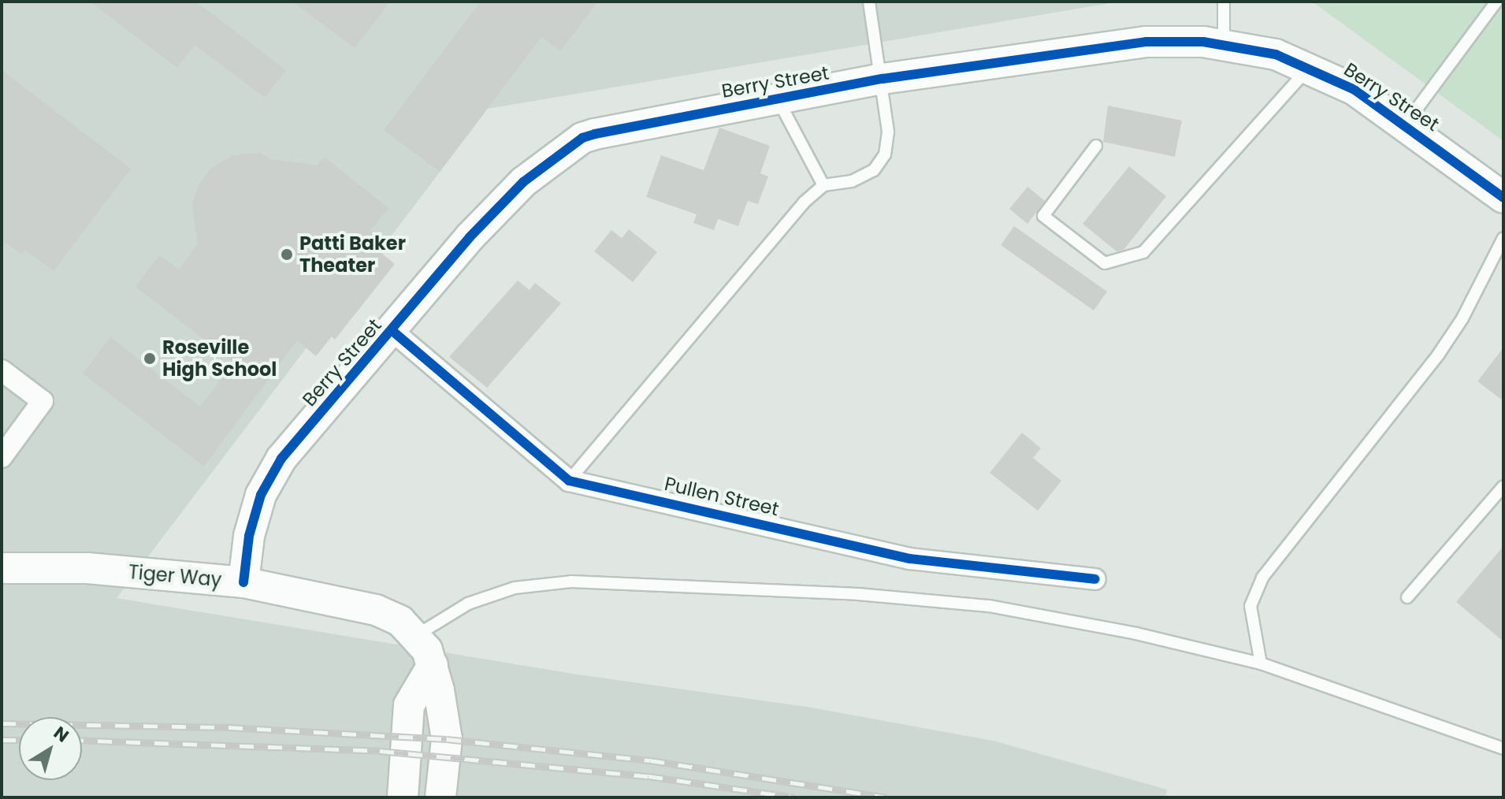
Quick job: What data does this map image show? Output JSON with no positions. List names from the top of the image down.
{
  "streets": {
    "street": ["Berry Street", "Pullen Street", "Tiger Way"]
  },
  "crossings": [
    ["Berry Street", "Pullen Street"],
    ["Berry Street", "Tiger Way"]
  ],
  "places": ["Patti Baker Theater", "Roseville High School"],
  "north": "top right"
}
